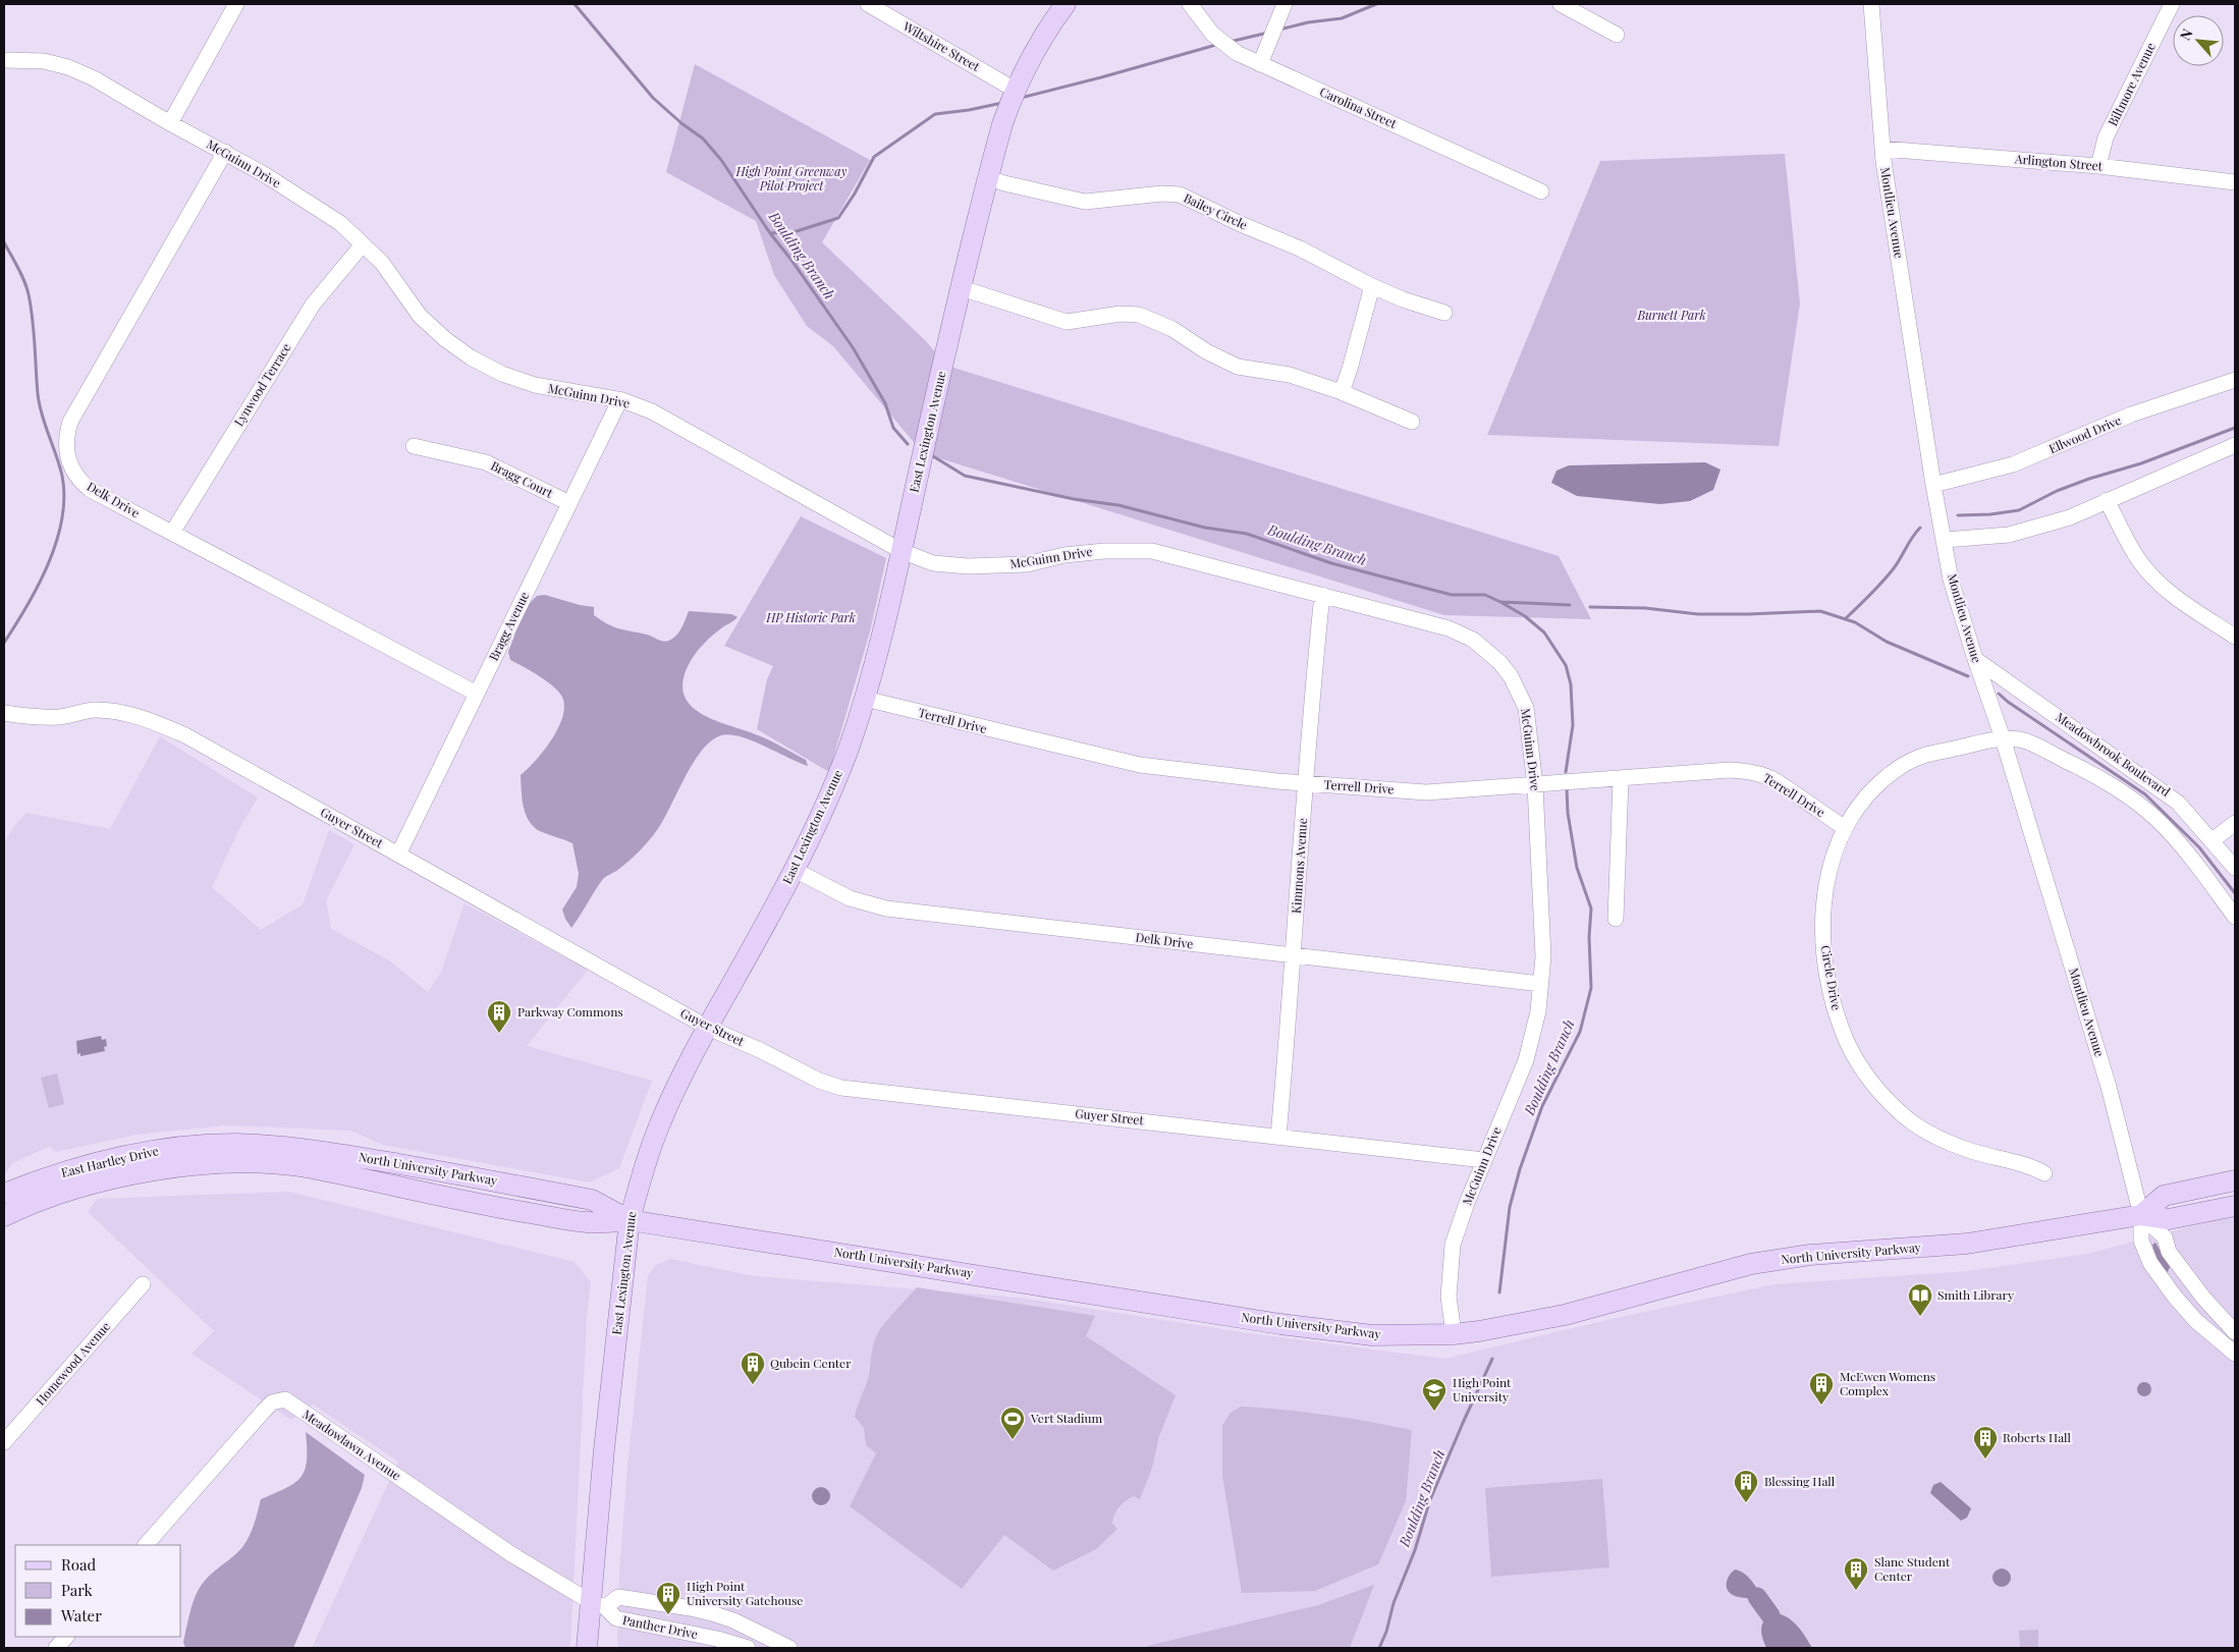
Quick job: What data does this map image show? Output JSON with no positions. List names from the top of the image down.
{
  "streets": {
    "main road": ["East Lexington Avenue", "East Hartley Drive", "North University Parkway"],
    "street": [
      "Wiltshire Street",
      "Biltmore Avenue",
      "Carolina Street",
      "Arlington Street",
      "McGuinn Drive",
      "Bailey Circle",
      "Montlieu Avenue",
      "Lynwood Terrace",
      "Ellwood Drive",
      "Bragg Court",
      "Delk Drive",
      "Bragg Avenue",
      "Terrell Drive",
      "Meadowbrook Boulevard",
      "Guyer Street",
      "Kimmons Avenue",
      "Circle Drive",
      "Homewood Avenue",
      "Meadowlawn Avenue",
      "Panther Drive"
    ]
  },
  "crossings": [
    ["Wiltshire Street", "East Lexington Avenue"],
    ["Biltmore Avenue", "Arlington Street"],
    ["Arlington Street", "Montlieu Avenue"],
    ["McGuinn Drive", "Lynwood Terrace"],
    ["McGuinn Drive", "East Lexington Avenue"],
    ["McGuinn Drive", "Delk Drive"],
    ["McGuinn Drive", "Bragg Avenue"],
    ["McGuinn Drive", "Terrell Drive"],
    ["McGuinn Drive", "Guyer Street"],
    ["McGuinn Drive", "Kimmons Avenue"],
    ["McGuinn Drive", "North University Parkway"],
    ["Bailey Circle", "East Lexington Avenue"],
    ["Montlieu Avenue", "Ellwood Drive"],
    ["Montlieu Avenue", "Meadowbrook Boulevard"],
    ["Montlieu Avenue", "Circle Drive"],
    ["Montlieu Avenue", "North University Parkway"],
    ["Lynwood Terrace", "Delk Drive"],
    ["East Lexington Avenue", "Delk Drive"],
    ["East Lexington Avenue", "Terrell Drive"],
    ["East Lexington Avenue", "Guyer Street"],
    ["East Lexington Avenue", "North University Parkway"],
    ["East Lexington Avenue", "Meadowlawn Avenue"],
    ["East Lexington Avenue", "Panther Drive"],
    ["Bragg Court", "Bragg Avenue"],
    ["Delk Drive", "Bragg Avenue"],
    ["Delk Drive", "Kimmons Avenue"],
    ["Bragg Avenue", "Guyer Street"],
    ["Terrell Drive", "Kimmons Avenue"],
    ["Terrell Drive", "Circle Drive"],
    ["Meadowbrook Boulevard", "Circle Drive"],
    ["Guyer Street", "Kimmons Avenue"],
    ["East Hartley Drive", "North University Parkway"],
    ["Meadowlawn Avenue", "Panther Drive"]
  ],
  "water": ["Boulding Branch"],
  "parks": ["High Point Greenway Pilot Project", "Burnett Park", "HP Historic Park"],
  "places": {
    "building": [
      "Parkway Commons",
      "Qubein Center",
      "McEwen Womens Complex",
      "Roberts Hall",
      "Blessing Hall",
      "Slane Student Center",
      "High Point University Gatehouse"
    ],
    "library": ["Smith Library"],
    "school or university": ["High Point University"],
    "sports": ["Vert Stadium"]
  },
  "legend": ["Road", "Park", "Water"],
  "north": "top left"
}
